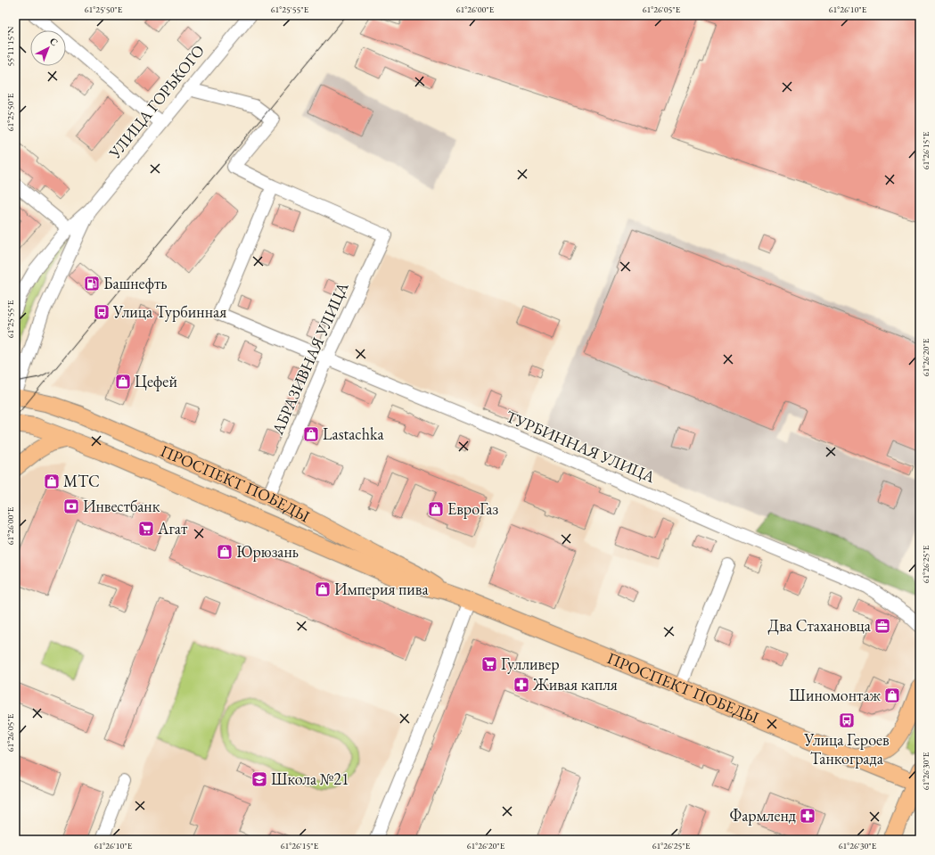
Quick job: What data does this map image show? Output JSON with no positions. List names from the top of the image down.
{
  "streets": {
    "main road": ["ПРОСПЕКТ ПОБЕДЫ"],
    "street": ["УЛИЦА ГОРЬКОГО", "АБРАЗИВНАЯ УЛИЦА", "ТУРБИННАЯ УЛИЦА"]
  },
  "crossings": [
    ["УЛИЦА ГОРЬКОГО", "ПРОСПЕКТ ПОБЕДЫ"],
    ["АБРАЗИВНАЯ УЛИЦА", "ТУРБИННАЯ УЛИЦА"],
    ["АБРАЗИВНАЯ УЛИЦА", "ПРОСПЕКТ ПОБЕДЫ"]
  ],
  "places": {
    "fuel station": ["Башнефть"],
    "bus stop": ["Улица Турбинная", "Улица Героев Танкограда"],
    "shop": [
      "Цефей",
      "Lastachka",
      "МТС",
      "ЕвроГаз",
      "Юрюзань",
      "Империя пива",
      "Шиномонтаж"
    ],
    "bank": ["Инвестбанк"],
    "supermarket": ["Агат", "Гулливер"],
    "office": ["Два Стахановца"],
    "pharmacy": ["Живая капля", "Фармленд"],
    "school or university": ["Школа №21"]
  },
  "north": "top right",
  "coordinates": [
    "61°25'50\"E",
    "61°25'55\"E",
    "61°26'00\"E",
    "61°26'05\"E",
    "61°26'10\"E",
    "55°11'15\"N",
    "61°26'15\"E",
    "61°26'20\"E",
    "61°26'25\"E",
    "61°26'30\"E"
  ]
}
